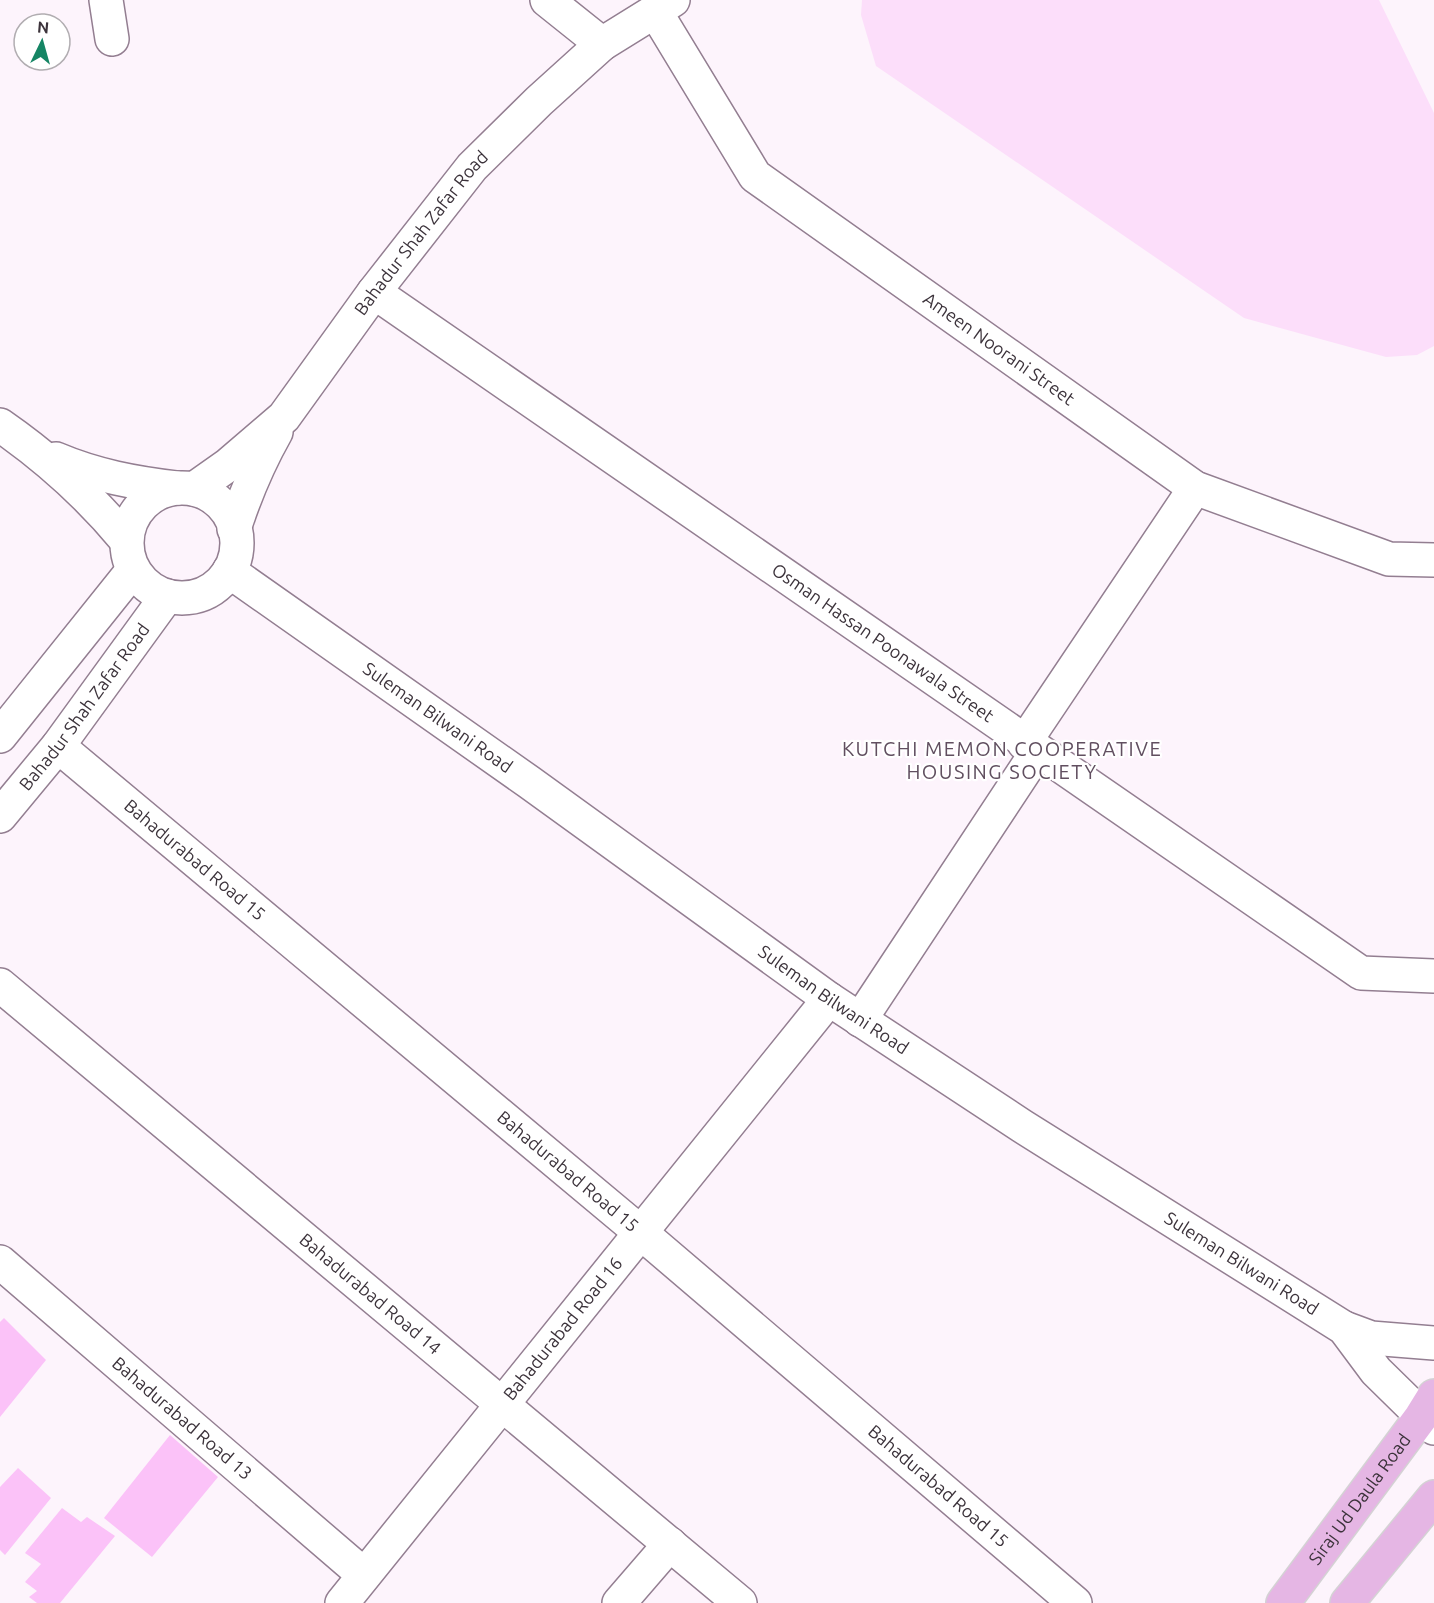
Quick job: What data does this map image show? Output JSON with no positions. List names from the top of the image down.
{
  "streets": {
    "main road": ["Siraj Ud Daula Road"],
    "street": [
      "Bahadur Shah Zafar Road",
      "Ameen Noorani Street",
      "Osman Hassan Poonawala Street",
      "Suleman Bilwani Road",
      "Bahadurabad Road 15",
      "Bahadurabad Road 14",
      "Bahadurabad Road 16",
      "Bahadurabad Road 13"
    ]
  },
  "crossings": [
    ["Bahadur Shah Zafar Road", "Ameen Noorani Street"],
    ["Bahadur Shah Zafar Road", "Osman Hassan Poonawala Street"],
    ["Bahadur Shah Zafar Road", "Suleman Bilwani Road"],
    ["Bahadur Shah Zafar Road", "Bahadurabad Road 15"],
    ["Suleman Bilwani Road", "Bahadurabad Road 16"],
    ["Suleman Bilwani Road", "Siraj Ud Daula Road"],
    ["Bahadurabad Road 15", "Bahadurabad Road 16"],
    ["Bahadurabad Road 14", "Bahadurabad Road 16"],
    ["Bahadurabad Road 16", "Bahadurabad Road 13"]
  ],
  "districts": ["KUTCHI MEMON COOPERATIVE HOUSING SOCIETY"],
  "north": "top"
}
